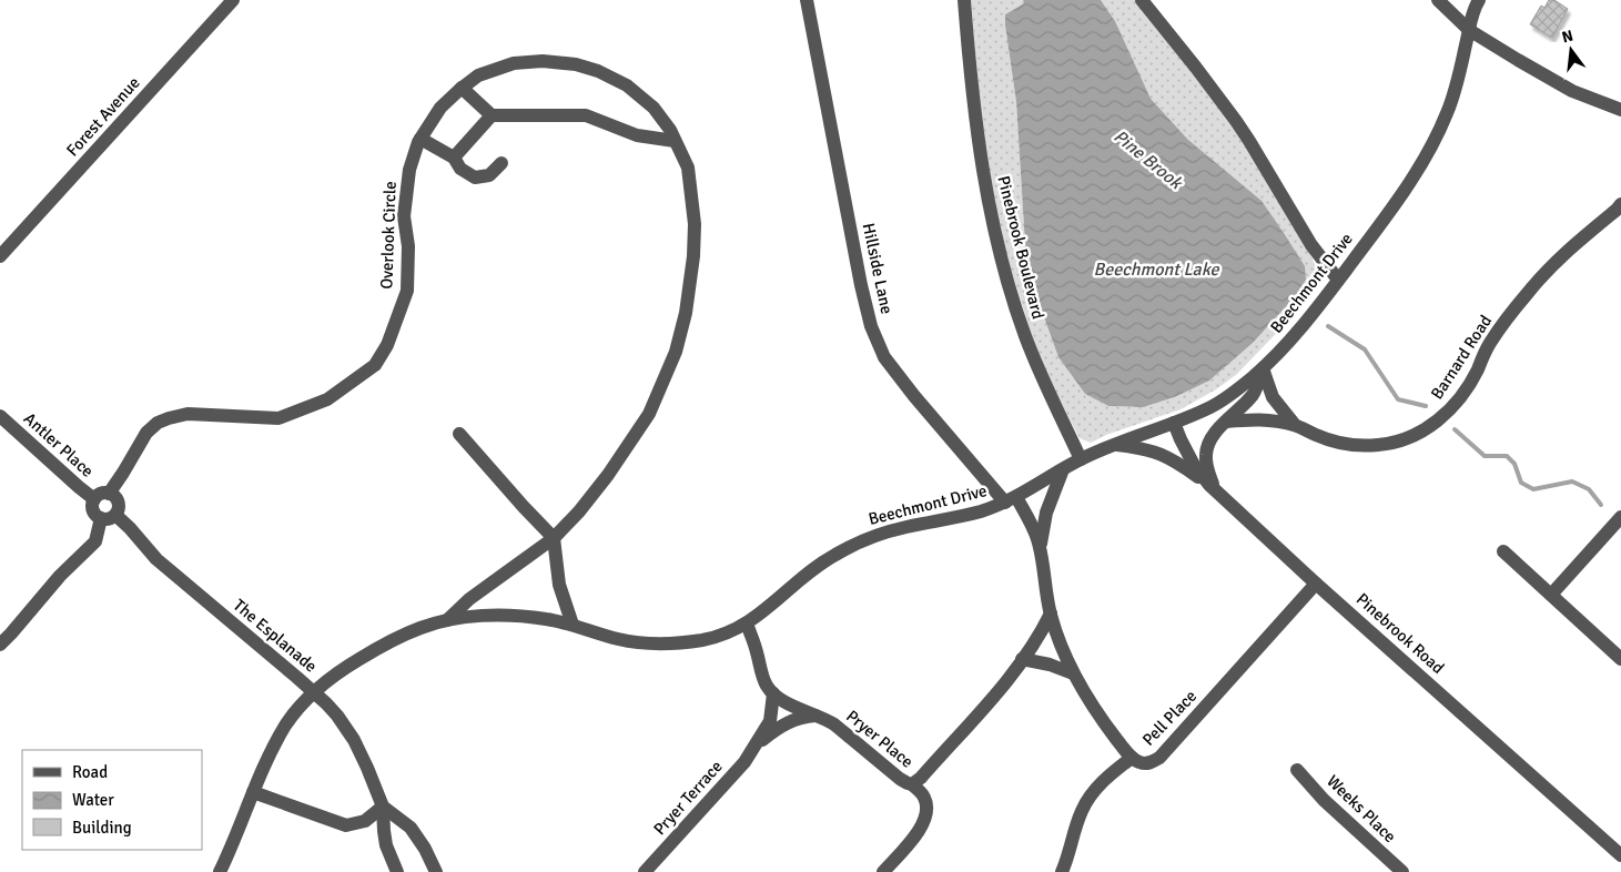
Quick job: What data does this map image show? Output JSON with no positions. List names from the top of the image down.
{
  "streets": {
    "street": [
      "Forest Avenue",
      "Overlook Circle",
      "Pinebrook Boulevard",
      "Hillside Lane",
      "Beechmont Drive",
      "Barnard Road",
      "Antler Place",
      "Pinebrook Road",
      "The Esplanade",
      "Pell Place",
      "Pryer Place",
      "Pryer Terrace",
      "Weeks Place"
    ]
  },
  "crossings": [
    ["Overlook Circle", "Beechmont Drive"],
    ["Overlook Circle", "Antler Place"],
    ["Overlook Circle", "The Esplanade"],
    ["Pinebrook Boulevard", "Beechmont Drive"],
    ["Hillside Lane", "Beechmont Drive"],
    ["Hillside Lane", "Pell Place"],
    ["Beechmont Drive", "Barnard Road"],
    ["Beechmont Drive", "Pinebrook Road"],
    ["Beechmont Drive", "The Esplanade"],
    ["Beechmont Drive", "Pell Place"],
    ["Antler Place", "The Esplanade"],
    ["Pinebrook Road", "Pell Place"],
    ["Pell Place", "Pryer Place"],
    ["Pryer Place", "Pryer Terrace"]
  ],
  "water": ["Pine Brook", "Beechmont Lake"],
  "legend": ["Road", "Water", "Building"],
  "north": "top"
}
